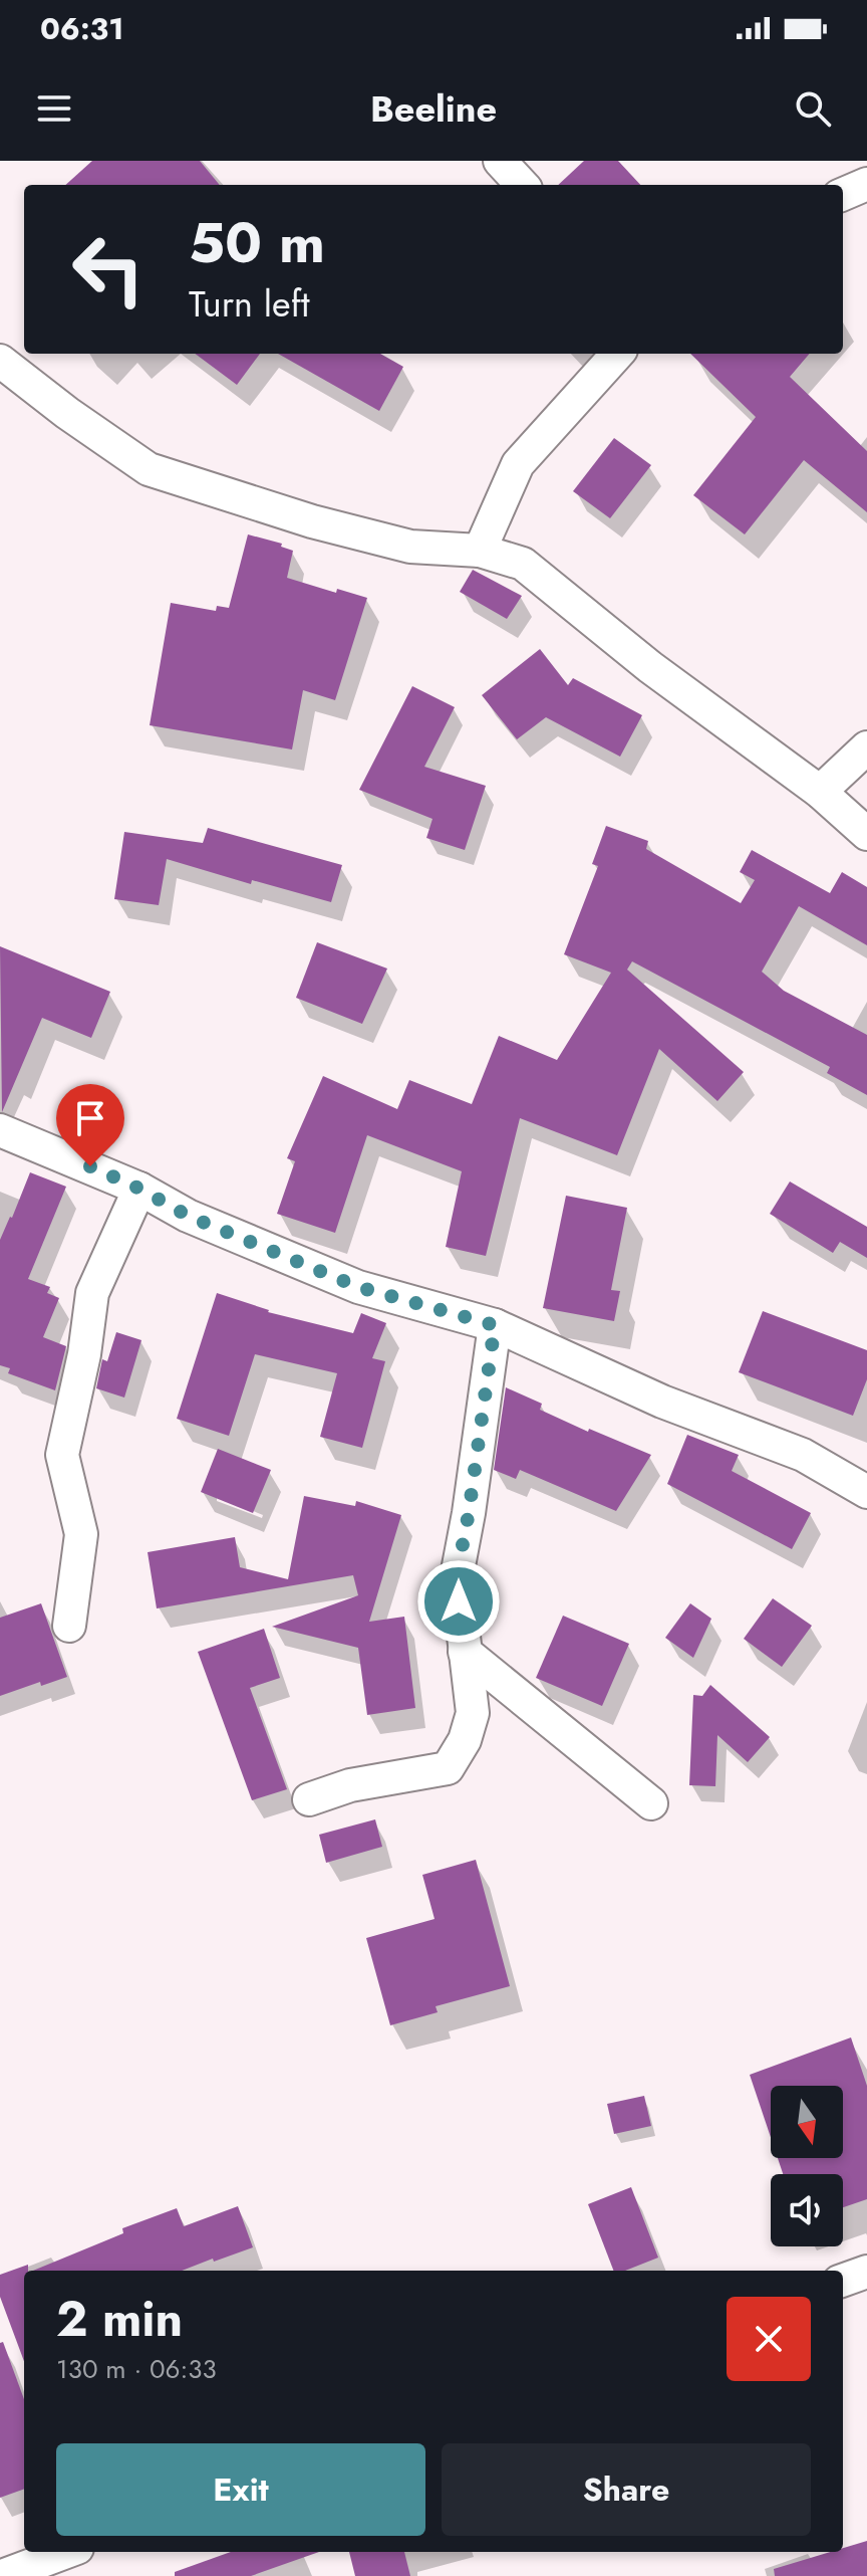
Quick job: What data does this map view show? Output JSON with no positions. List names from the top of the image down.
{
  "north": "bottom",
  "page": {
    "status": "06:31",
    "header": "Beeline",
    "turn": ["50 m", "Turn left"],
    "heading": ["2 min", "130 m · 06:33"],
    "buttons": ["Exit", "Share"]
  }
}
